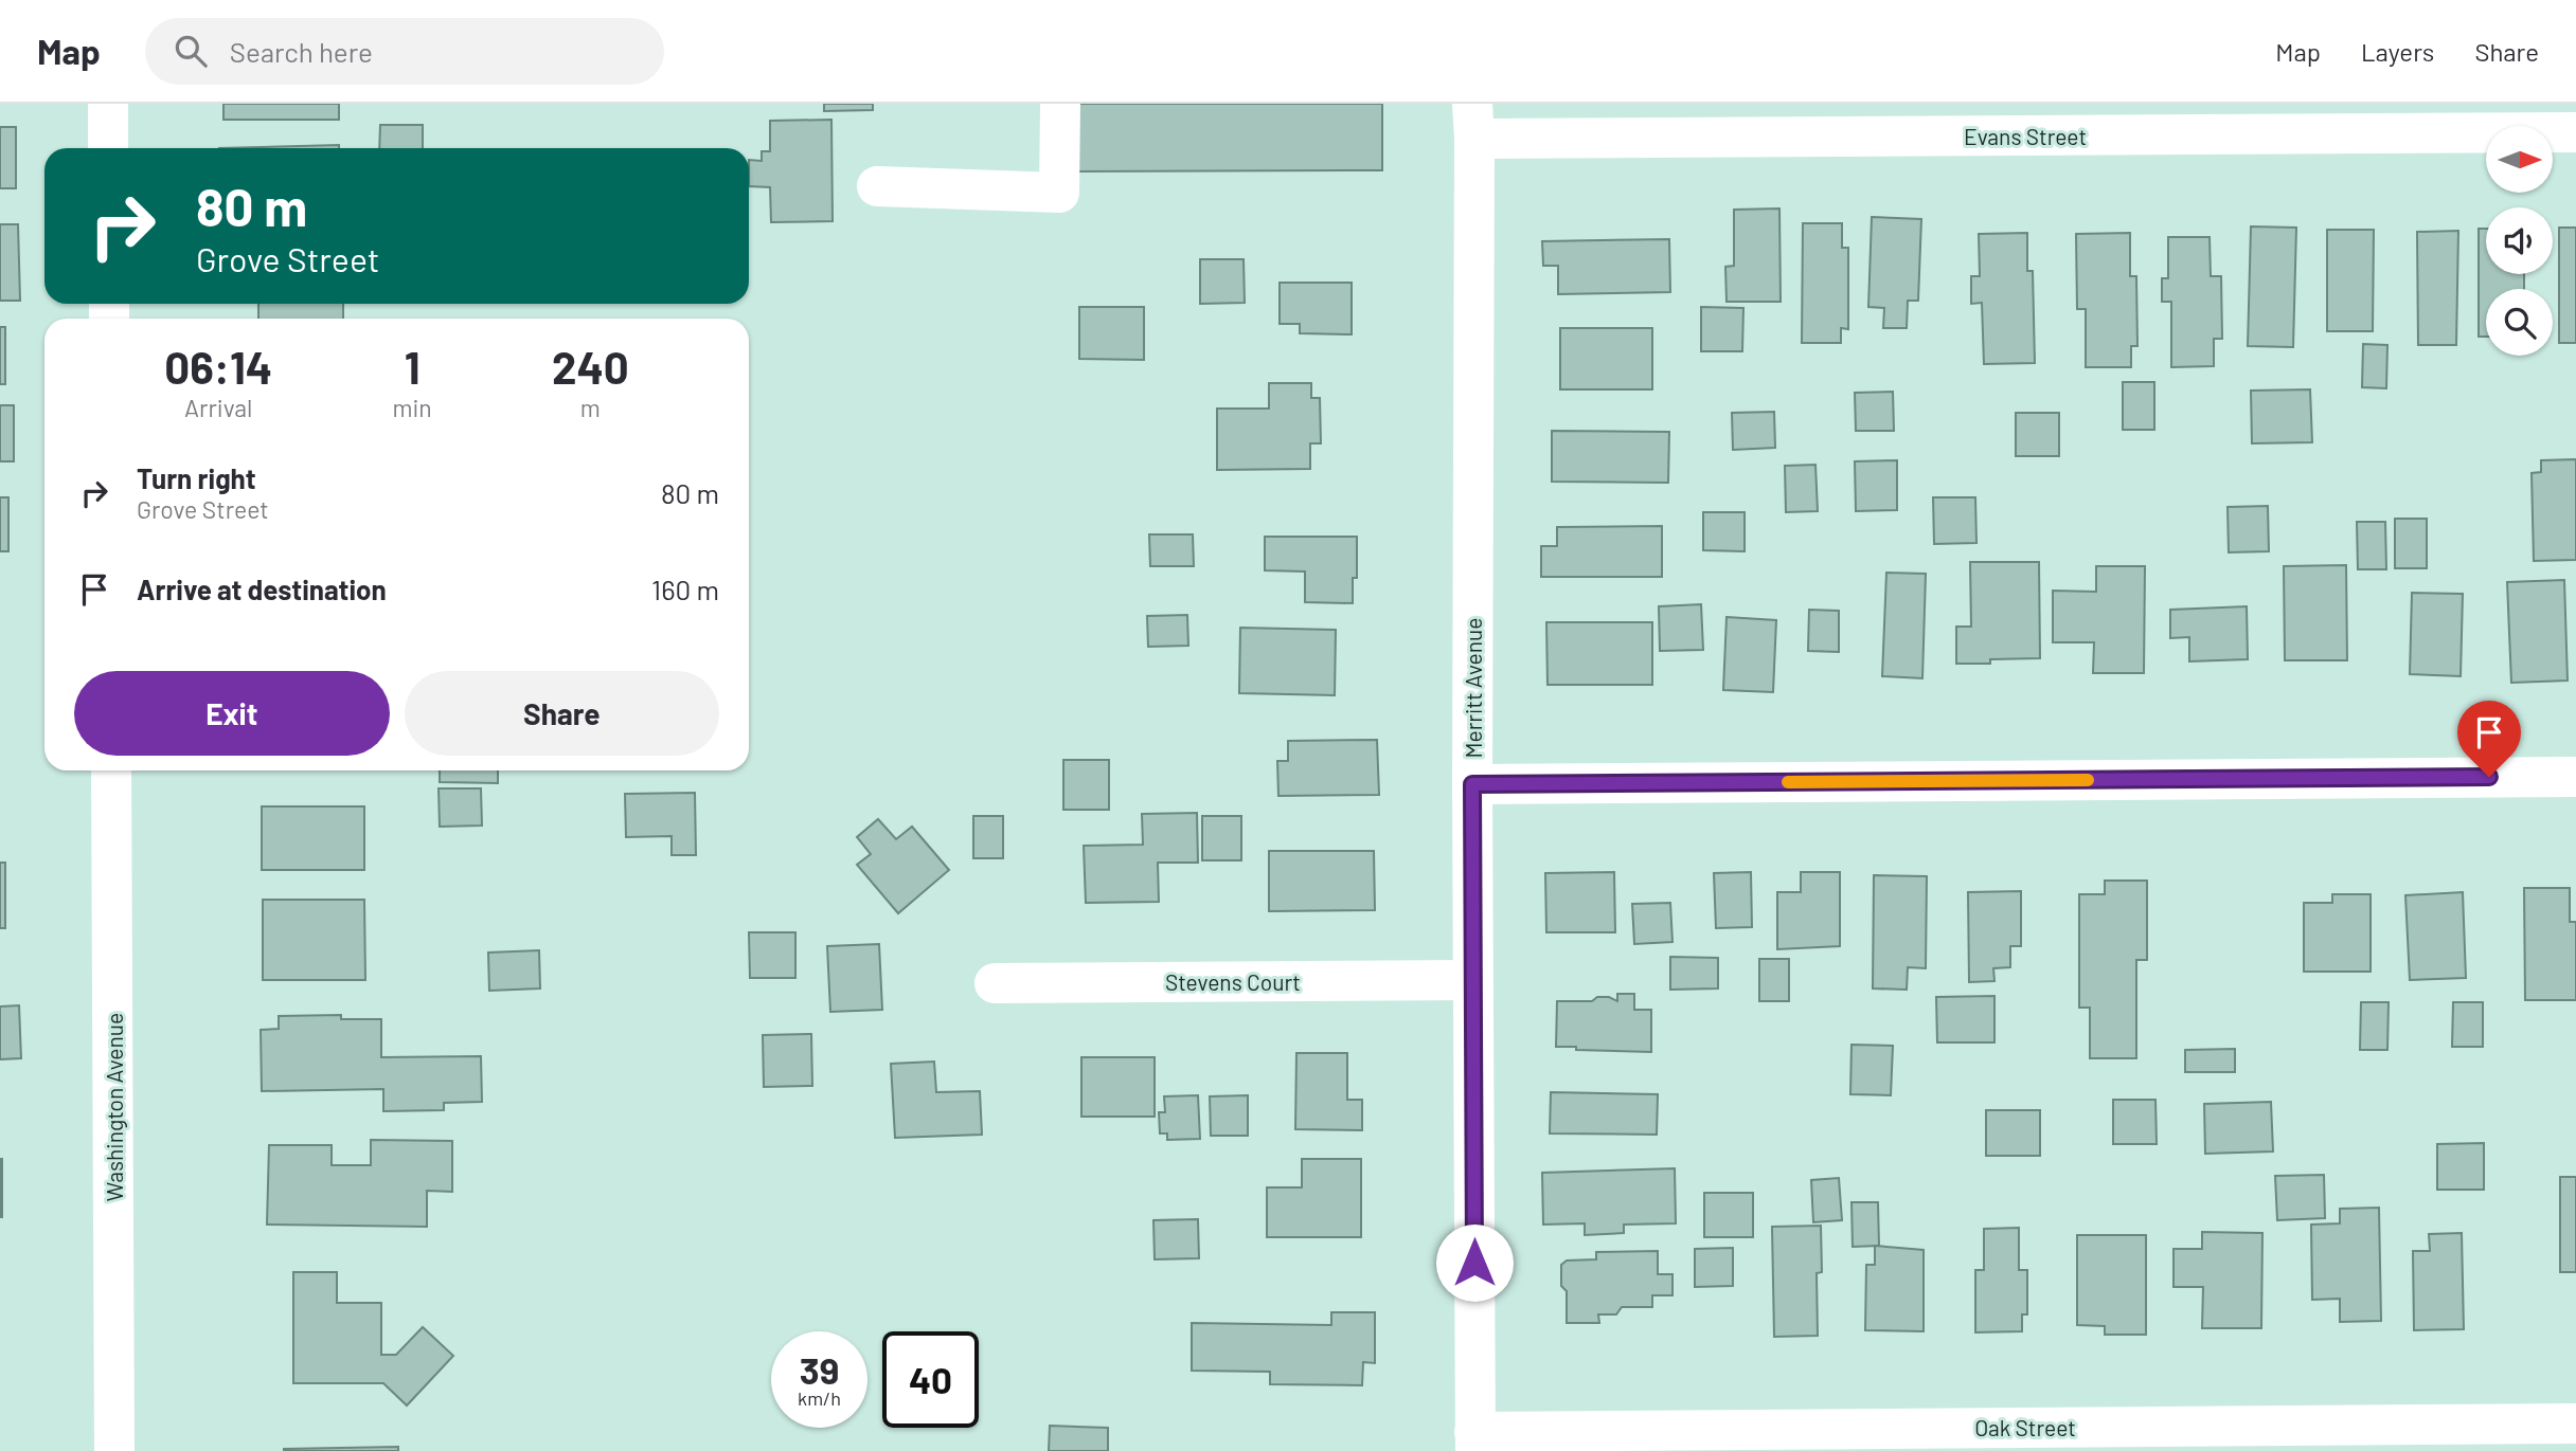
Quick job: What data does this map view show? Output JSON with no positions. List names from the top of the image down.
{
  "streets": {
    "street": [
      "Evans Street",
      "Merritt Avenue",
      "Stevens Court",
      "Washington Avenue",
      "Oak Street"
    ]
  },
  "crossings": [
    ["Evans Street", "Merritt Avenue"],
    ["Merritt Avenue", "Stevens Court"],
    ["Merritt Avenue", "Oak Street"]
  ],
  "north": "right",
  "page": {
    "header": "Map",
    "search": "Search here",
    "nav": ["Map", "Layers", "Share"],
    "turn": ["80 m", "Grove Street"],
    "eta": [
      "06:14",
      "Arrival",
      "1",
      "min",
      "240",
      "m"
    ],
    "list": [
      {
        "name": "Turn right",
        "note": "Grove Street",
        "value": "80 m"
      },
      {
        "name": "Arrive at destination",
        "value": "160 m"
      }
    ],
    "buttons": ["Exit", "Share"],
    "speed": "39 km/h",
    "limit": "40"
  }
}
